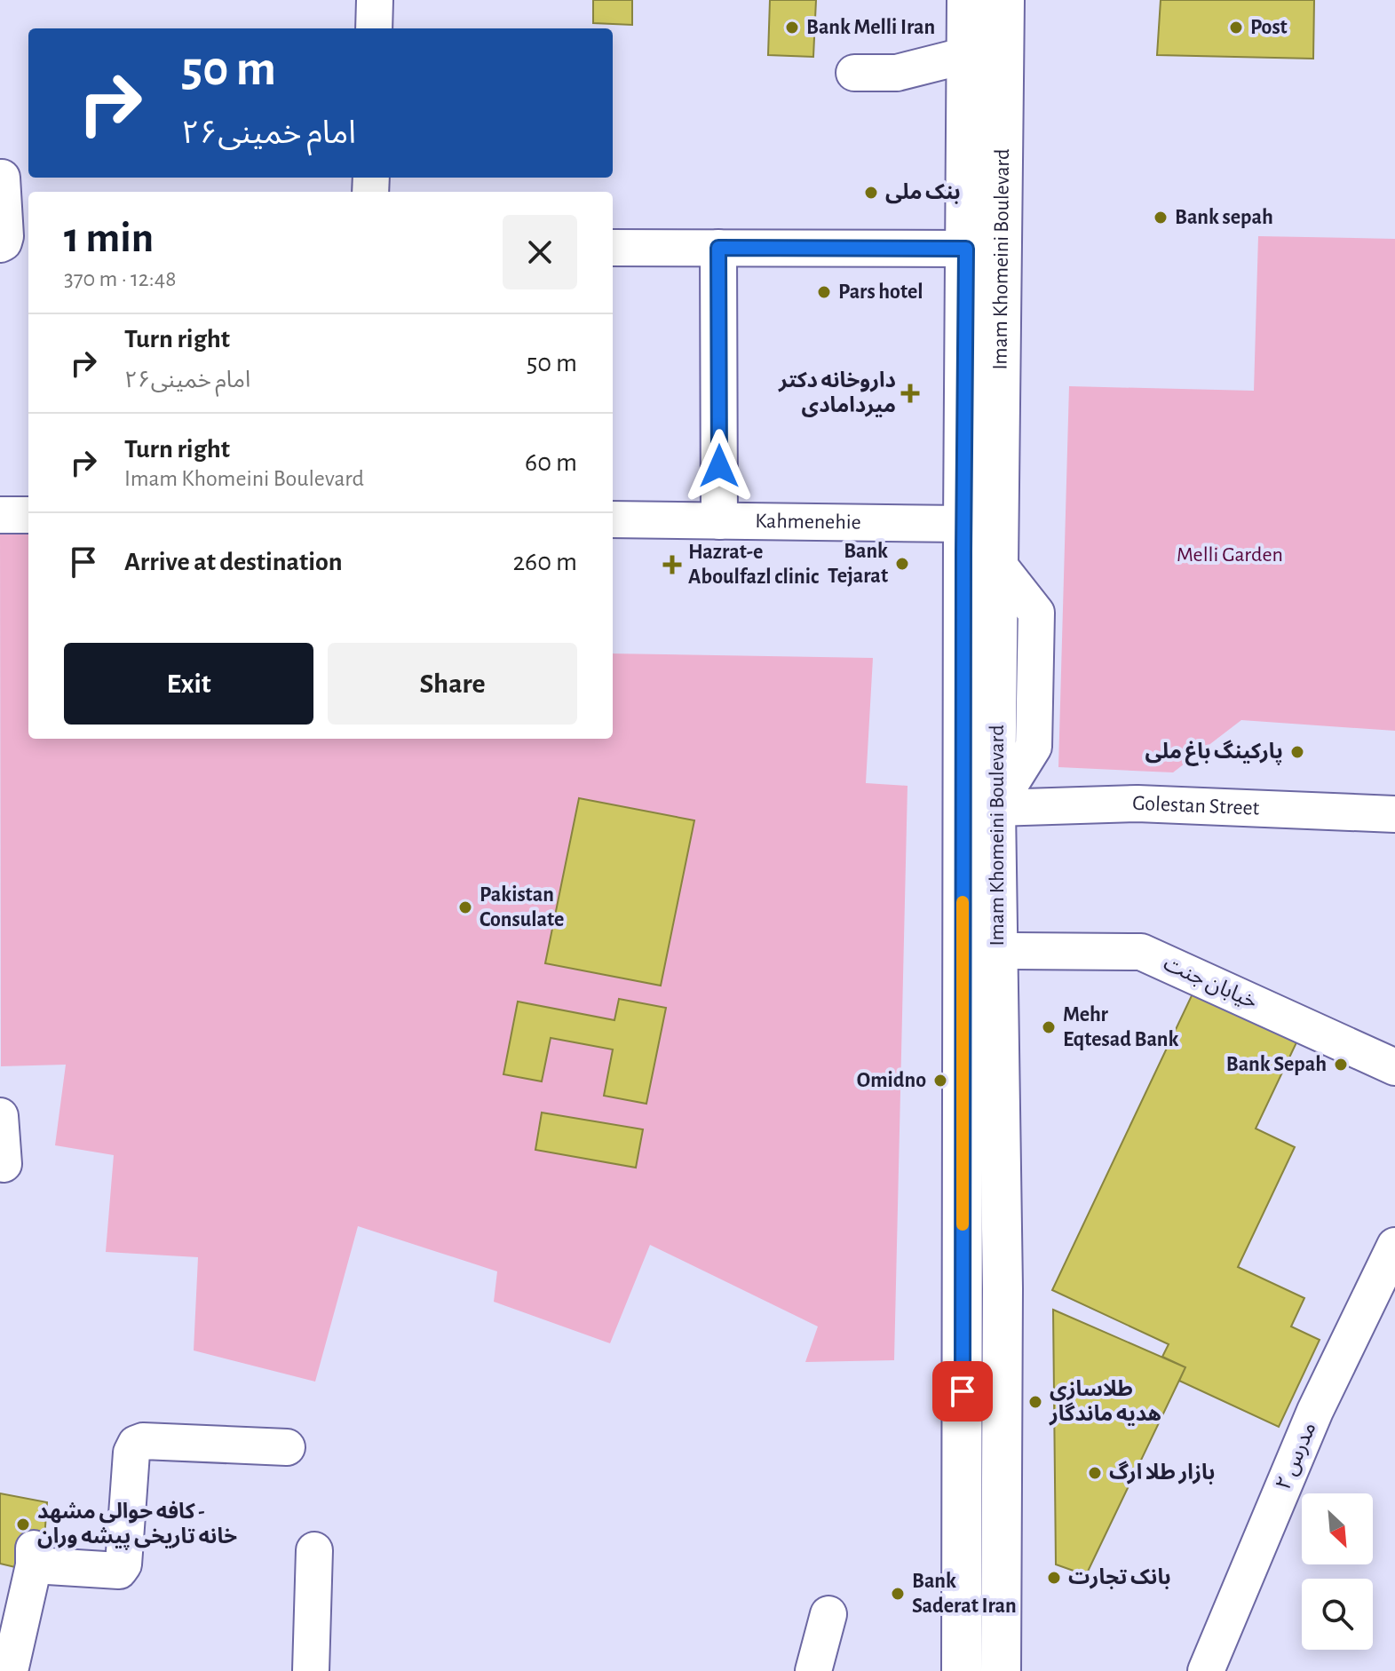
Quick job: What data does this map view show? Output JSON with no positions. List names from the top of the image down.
{
  "streets": {
    "main road": ["Imam Khomeini Boulevard"],
    "street": [
      "Kahmenehie",
      "Golestan Street",
      "خیابان جنت",
      "مدرس ۲"
    ]
  },
  "crossings": [
    ["Imam Khomeini Boulevard", "Kahmenehie"],
    ["Imam Khomeini Boulevard", "Golestan Street"]
  ],
  "parks": ["Melli Garden"],
  "places": {
    "other": [
      "Bank Melli Iran",
      "Post",
      "بنک ملی",
      "Bank sepah",
      "Pars hotel",
      "Bank Tejarat",
      "پارکینگ باغ ملی",
      "Pakistan Consulate",
      "Mehr Eqtesad Bank",
      "Bank Sepah",
      "Omidno",
      "طلاسازی هدیه ماندگار",
      "بازار طلا ارگ",
      "کافه حوالی مشهد - خانه تاریخی پیشه وران",
      "بانک تجارت",
      "Bank Saderat Iran"
    ],
    "health": ["داروخانه دکتر میردامادی", "Hazrat-e Aboulfazl clinic"]
  },
  "north": "bottom right",
  "page": {
    "turn": ["50 m", "امام خمینی۲۶"],
    "heading": ["1 min", "370 m · 12:48"],
    "list": [
      {
        "name": "Turn right",
        "note": "امام خمینی۲۶",
        "value": "50 m"
      },
      {
        "name": "Turn right",
        "note": "Imam Khomeini Boulevard",
        "value": "60 m"
      },
      {
        "name": "Arrive at destination",
        "value": "260 m"
      }
    ],
    "buttons": ["Exit", "Share"]
  }
}
